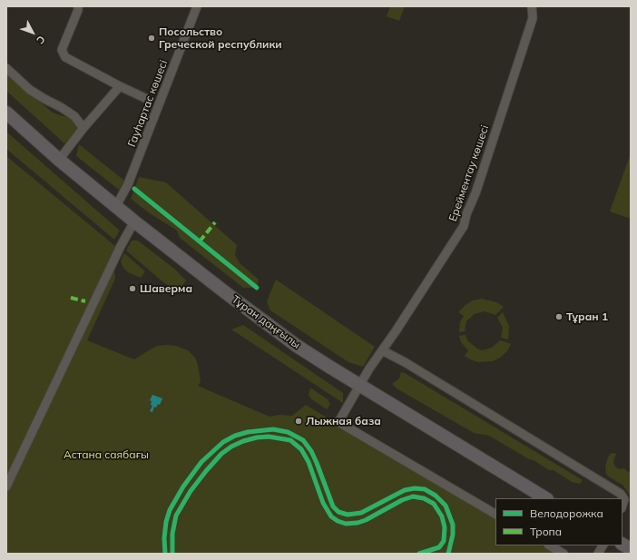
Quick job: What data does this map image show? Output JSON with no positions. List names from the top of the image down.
{
  "streets": {
    "main road": ["Тұран даңғылы"],
    "street": ["Гауhартас көшесі", "Ерейментау көшесі"]
  },
  "crossings": [
    ["Гауhартас көшесі", "Тұран даңғылы"],
    ["Ерейментау көшесі", "Тұран даңғылы"]
  ],
  "parks": ["Астана саябағы"],
  "places": [
    "Посольство Греческой республики",
    "Шаверма",
    "Тұран 1",
    "Лыжная база"
  ],
  "legend": ["Велодорожка", "Тропа"],
  "north": "bottom right"
}
